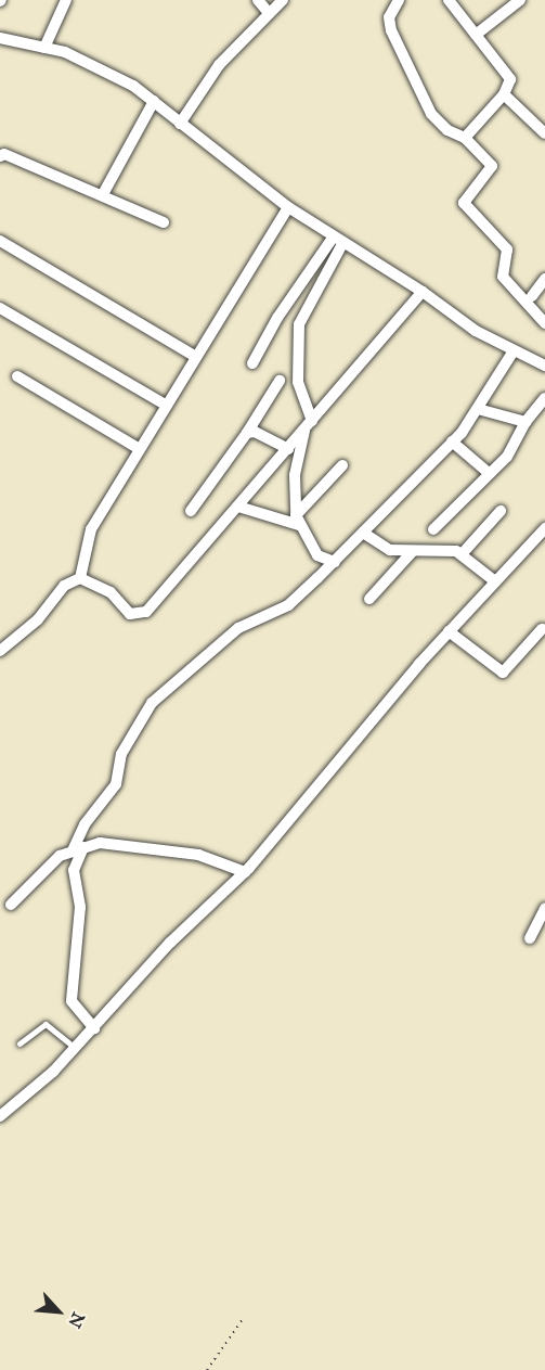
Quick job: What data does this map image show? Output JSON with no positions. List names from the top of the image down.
{
  "north": "bottom right"
}
